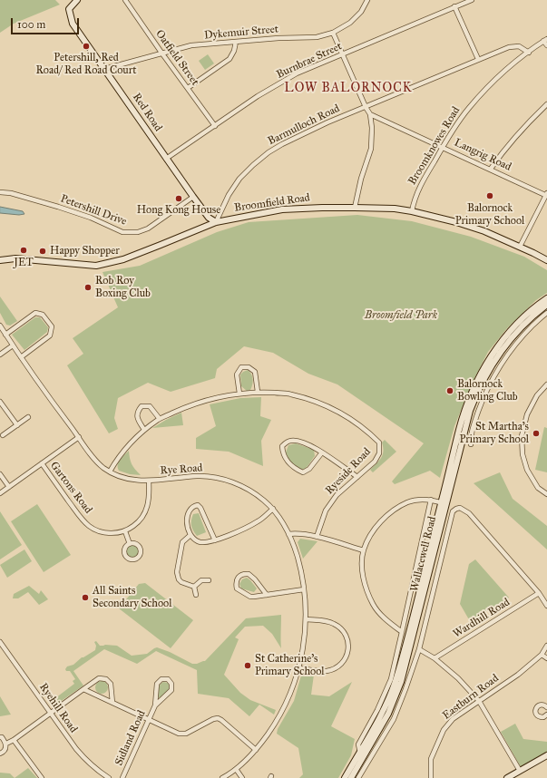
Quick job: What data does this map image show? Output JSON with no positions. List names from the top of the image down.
{
  "streets": {
    "street": [
      "Dykemuir Street",
      "Oatfield Street",
      "Burnbrae Street",
      "Red Road",
      "Barmulloch Road",
      "Broomknowes Road",
      "Langrig Road",
      "Broomfield Road",
      "Petershill Drive",
      "Rye Road",
      "Ryeside Road",
      "Gartons Road",
      "Wallacewell Road",
      "Wardhill Road",
      "Eastburn Road",
      "Ryehill Road",
      "Sidland Road"
    ]
  },
  "crossings": [
    ["Dykemuir Street", "Oatfield Street"],
    ["Dykemuir Street", "Red Road"],
    ["Oatfield Street", "Burnbrae Street"],
    ["Burnbrae Street", "Red Road"],
    ["Red Road", "Barmulloch Road"],
    ["Red Road", "Broomfield Road"],
    ["Red Road", "Petershill Drive"],
    ["Barmulloch Road", "Broomknowes Road"],
    ["Barmulloch Road", "Broomfield Road"],
    ["Broomknowes Road", "Langrig Road"],
    ["Broomknowes Road", "Broomfield Road"],
    ["Rye Road", "Ryeside Road"],
    ["Wallacewell Road", "Wardhill Road"]
  ],
  "districts": ["LOW BALORNOCK"],
  "parks": ["Broomfield Park"],
  "places": [
    "Petershill, Red Road/ Red Road Court",
    "Balornock Primary School",
    "Hong Kong House",
    "JET",
    "Happy Shopper",
    "Rob Roy Boxing Club",
    "Balornock Bowling Club",
    "St Martha's Primary School",
    "All Saints Secondary School",
    "St Catherine's Primary School"
  ],
  "scale_bar": "100 m"
}
